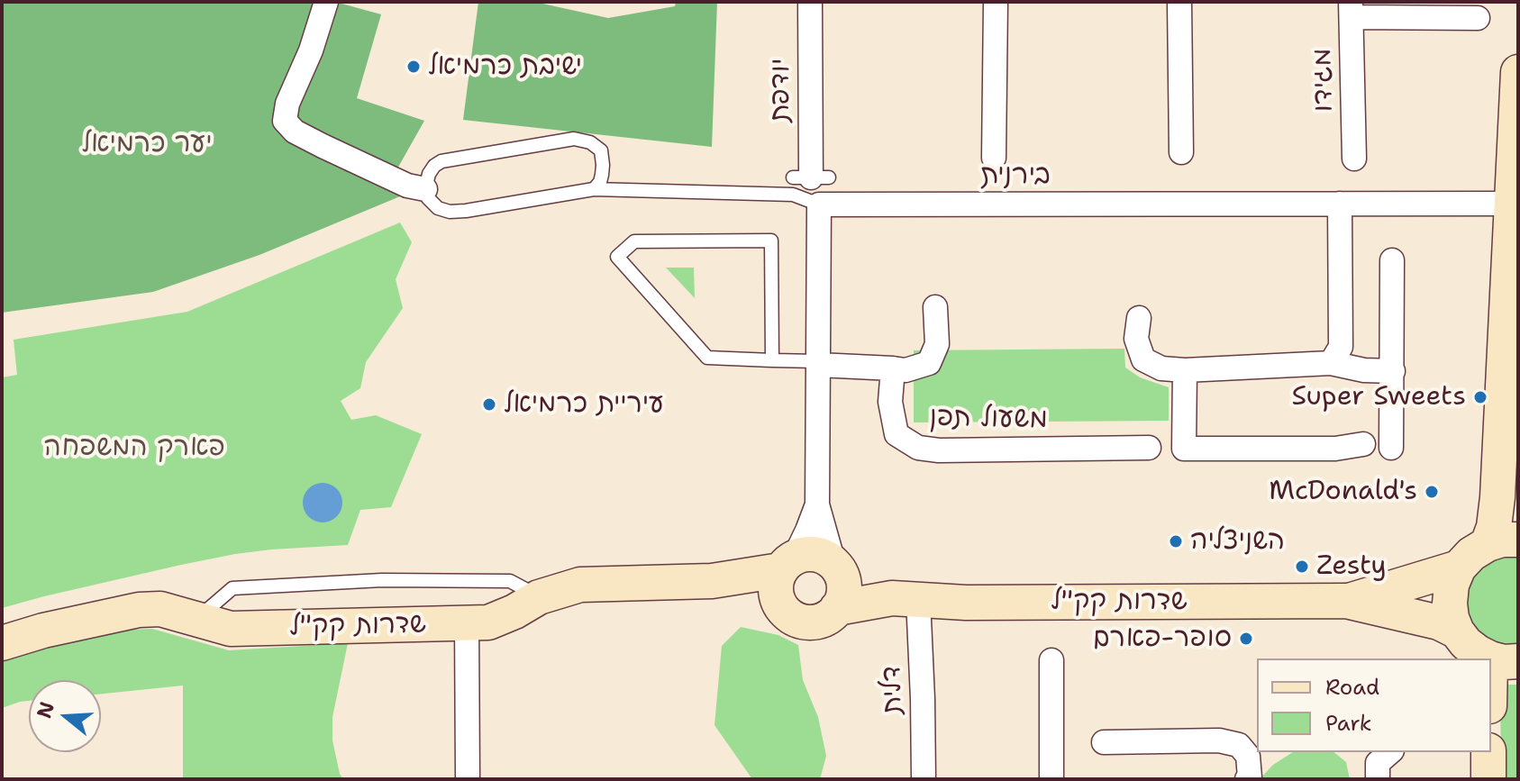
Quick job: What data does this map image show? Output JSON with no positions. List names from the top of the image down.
{
  "streets": {
    "street": [
      "מגידו",
      "יודפת",
      "בירנית",
      "משעול תפן",
      "שדרות קק\"ל",
      "דלית"
    ]
  },
  "crossings": [
    ["שדרות קק\"ל", "דלית"]
  ],
  "parks": ["יער כרמיאל", "פארק המשפחה"],
  "places": [
    "ישיבת כרמיאל",
    "Super Sweets",
    "עיריית כרמיאל",
    "McDonald's",
    "השניצליה",
    "Zesty",
    "סופר-פארם"
  ],
  "legend": ["Road", "Park"],
  "north": "left"
}
